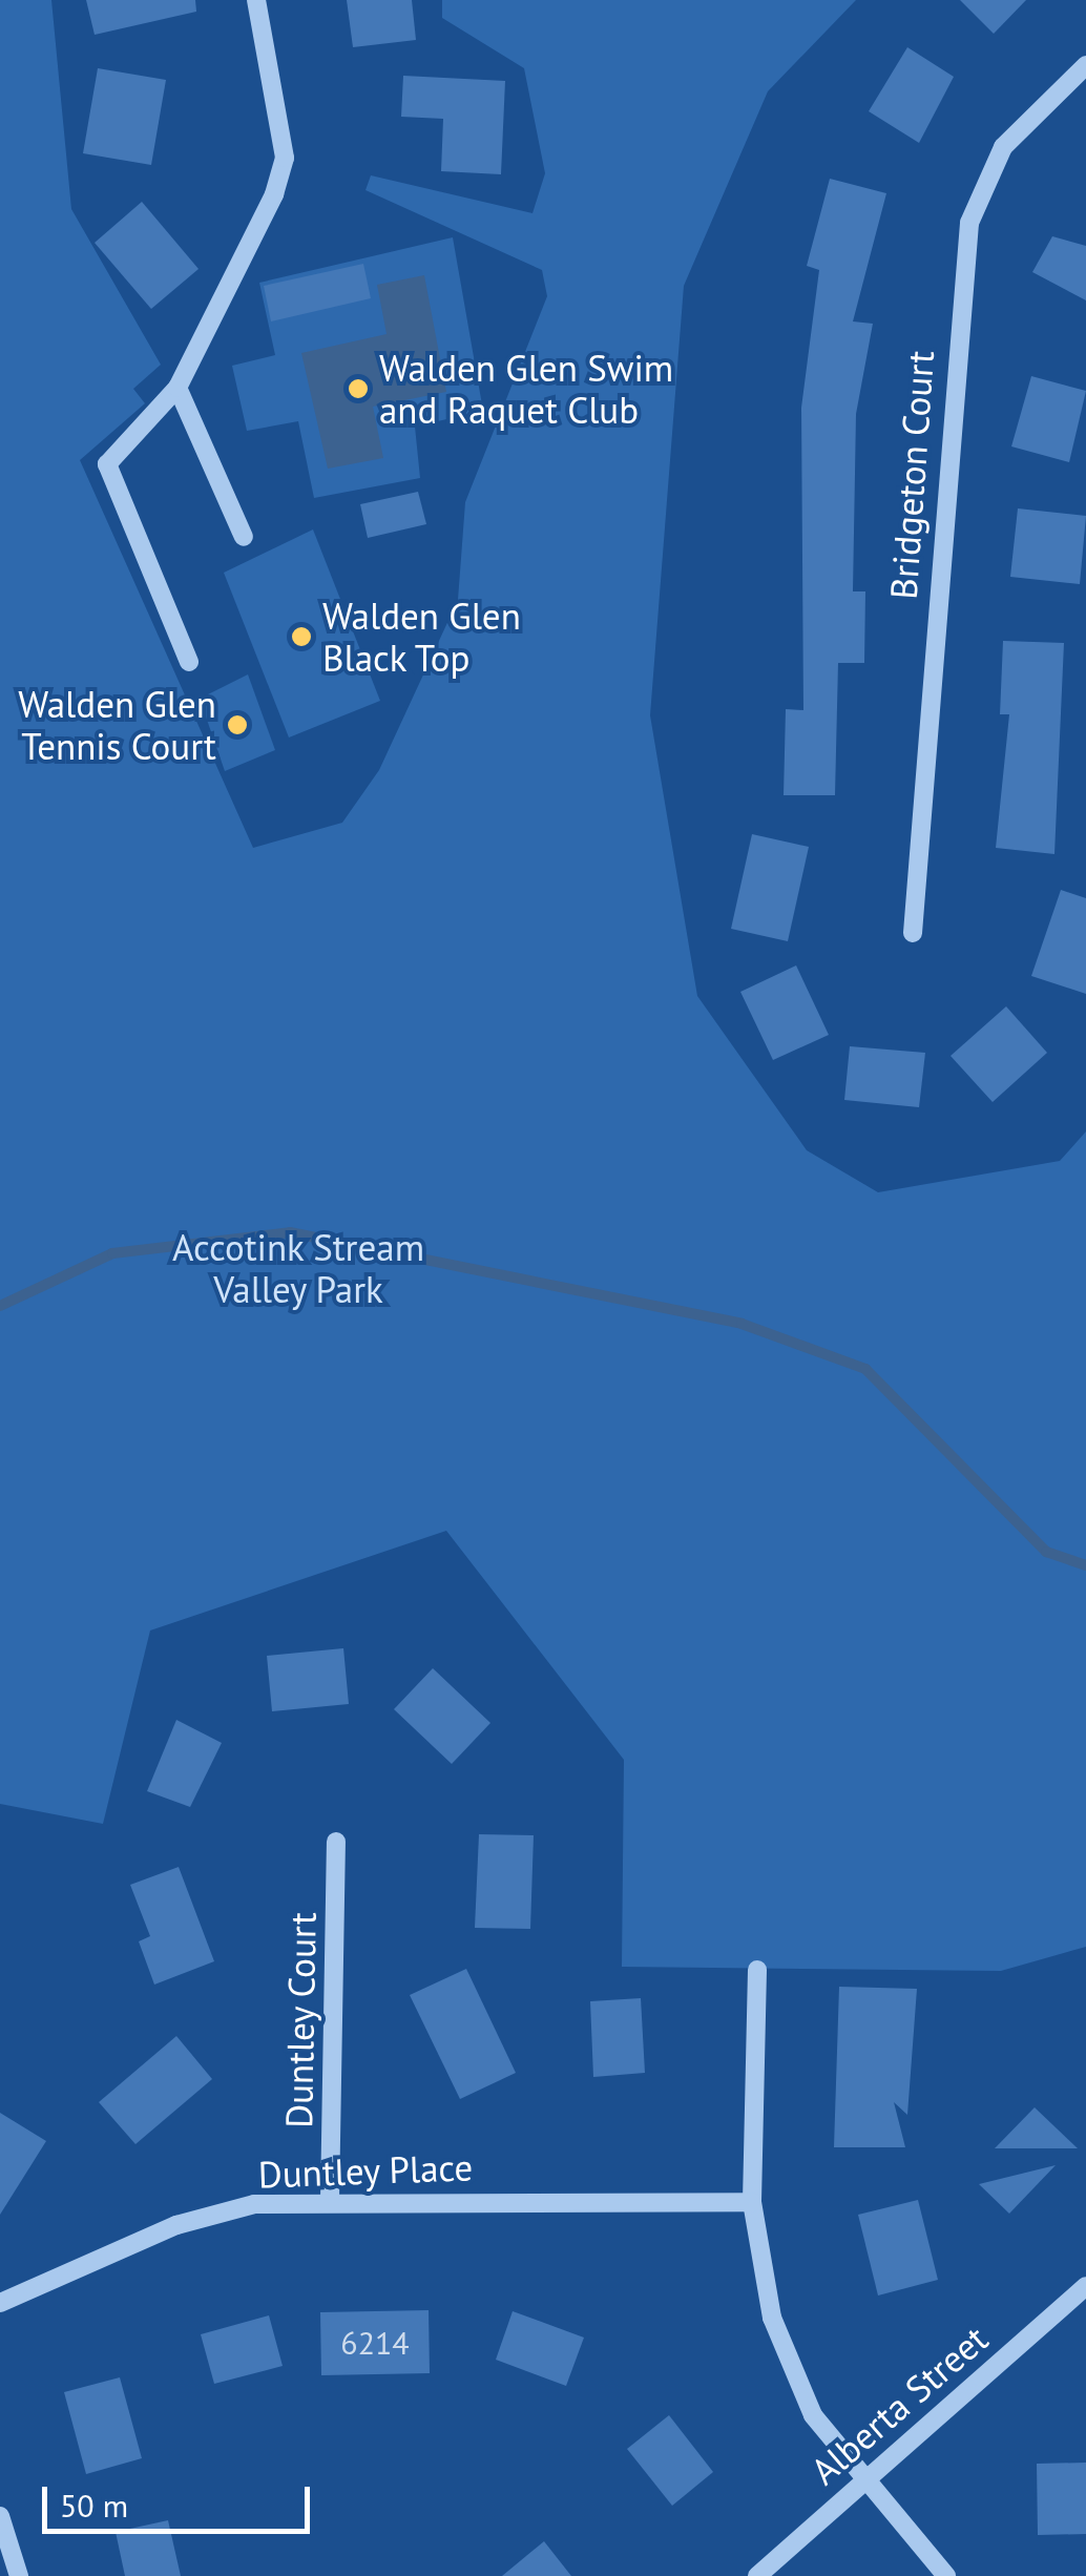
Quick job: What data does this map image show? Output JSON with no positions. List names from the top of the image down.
{
  "streets": {
    "street": [
      "Bridgeton Court",
      "Duntley Court",
      "Duntley Place",
      "Alberta Street"
    ]
  },
  "crossings": [
    ["Duntley Court", "Duntley Place"]
  ],
  "parks": ["Accotink Stream Valley Park"],
  "places": ["Walden Glen Swim and Raquet Club", "Walden Glen Black Top", "Walden Glen Tennis Court"],
  "house_numbers": ["6214"],
  "scale_bar": "50 m"
}
